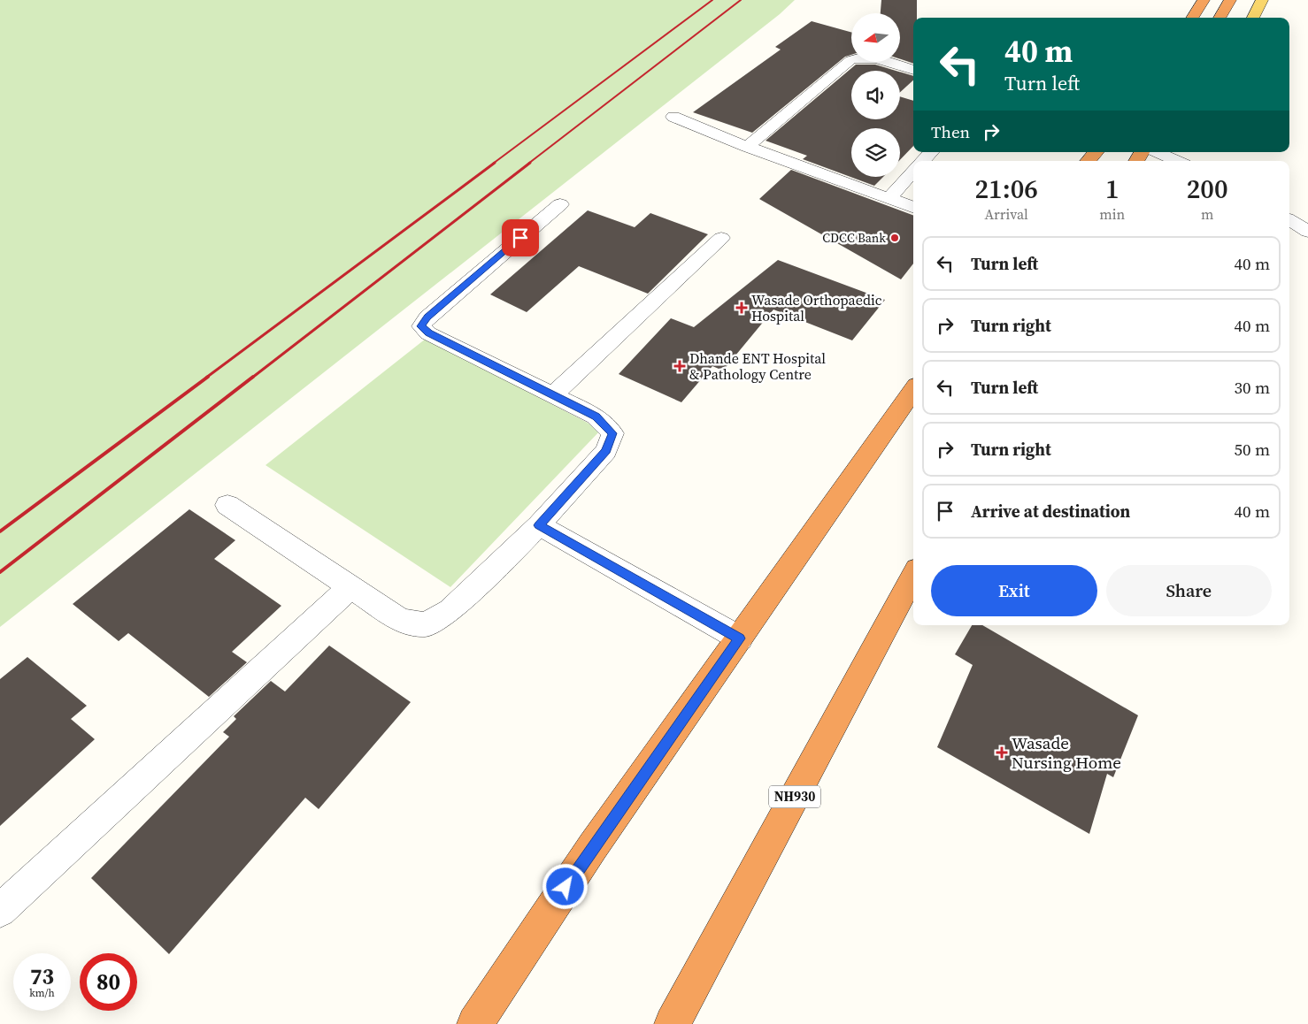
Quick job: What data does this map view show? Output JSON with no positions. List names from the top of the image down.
{
  "streets": {
    "highway": ["NH930"]
  },
  "places": {
    "other": ["CDCC Bank"],
    "health": ["Wasade Orthopaedic Hospital", "Dhande ENT Hospital & Pathology Centre", "Wasade Nursing Home"]
  },
  "north": "left",
  "page": {
    "turn": ["40 m", "Turn left"],
    "then": "Then",
    "eta": [
      "21:06",
      "Arrival",
      "1",
      "min",
      "200",
      "m"
    ],
    "list": [
      {
        "name": "Turn left",
        "value": "40 m"
      },
      {
        "name": "Turn right",
        "value": "40 m"
      },
      {
        "name": "Turn left",
        "value": "30 m"
      },
      {
        "name": "Turn right",
        "value": "50 m"
      },
      {
        "name": "Arrive at destination",
        "value": "40 m"
      }
    ],
    "buttons": ["Exit", "Share"],
    "speed": "73 km/h",
    "limit": "80"
  }
}
